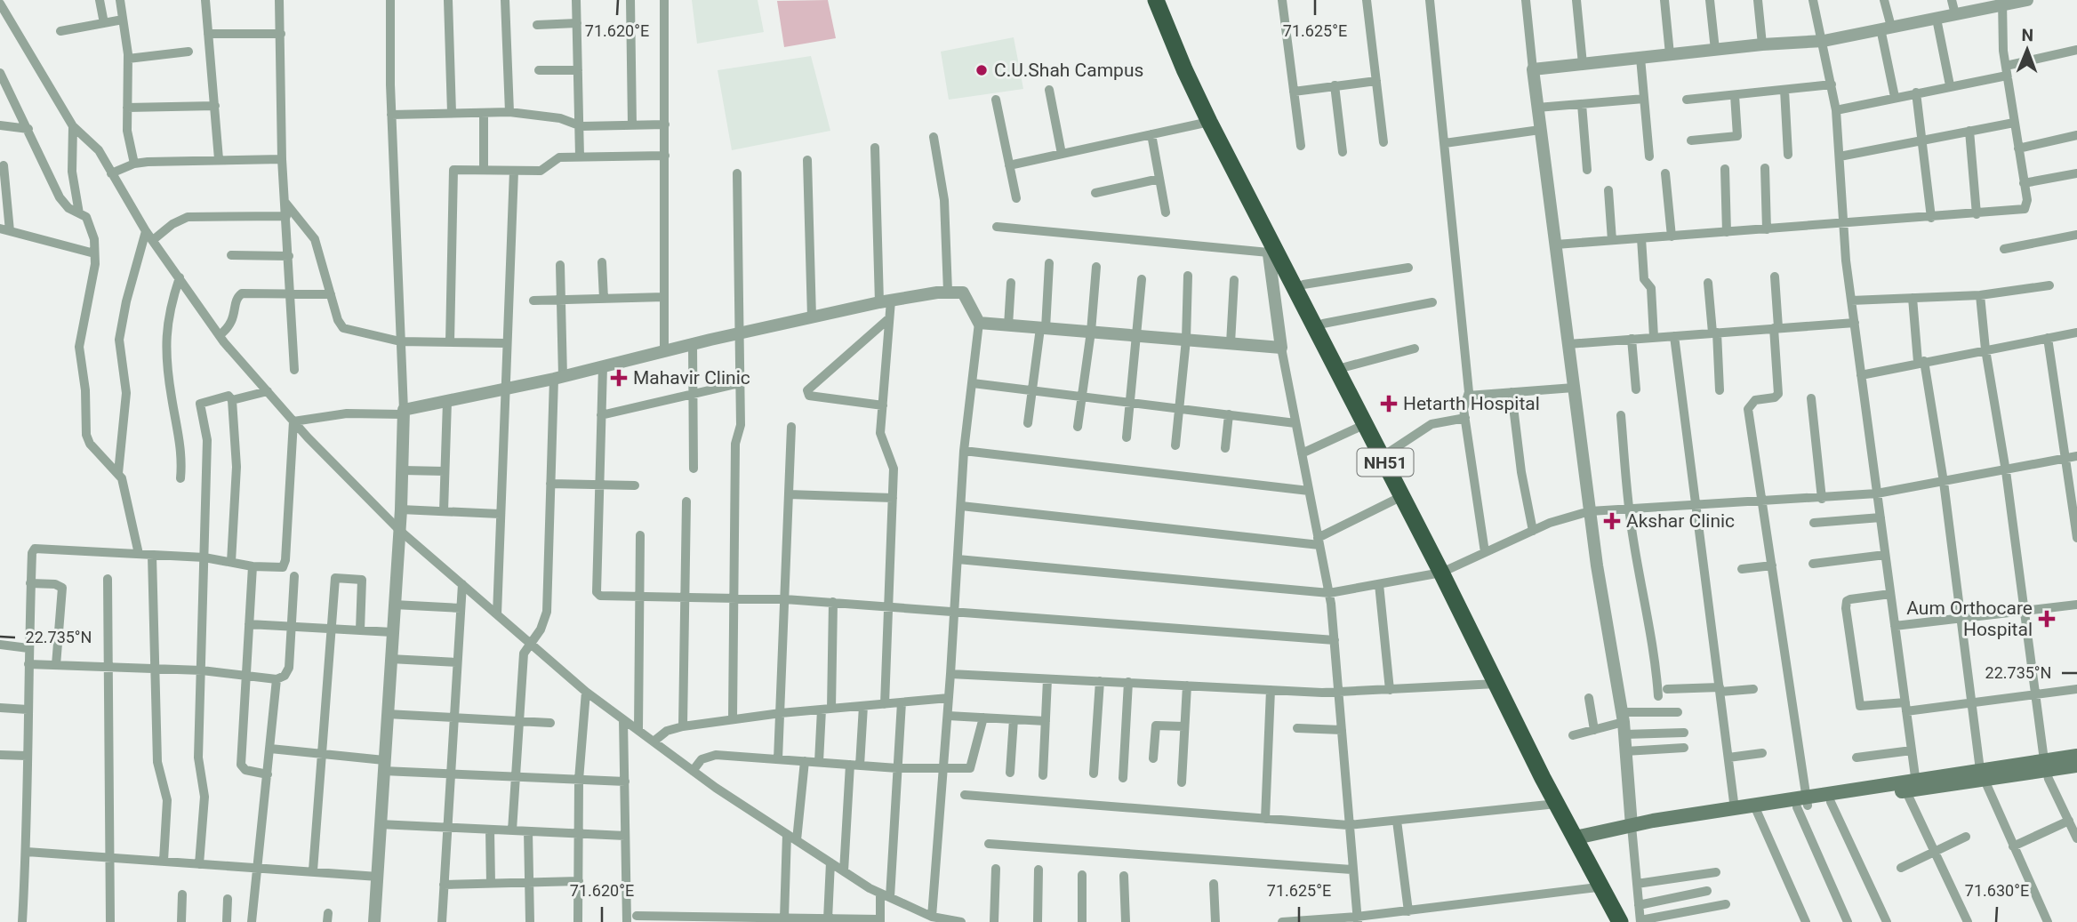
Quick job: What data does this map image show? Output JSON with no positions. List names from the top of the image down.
{
  "streets": {
    "highway": ["NH51"]
  },
  "places": {
    "other": ["C.U.Shah Campus"],
    "health": [
      "Mahavir Clinic",
      "Hetarth Hospital",
      "Akshar Clinic",
      "Aum Orthocare Hospital"
    ]
  },
  "north": "top",
  "coordinates": [
    "71.620°E",
    "71.625°E",
    "22.735°N",
    "71.630°E"
  ]
}
